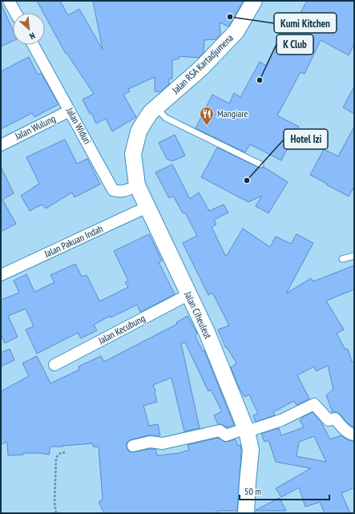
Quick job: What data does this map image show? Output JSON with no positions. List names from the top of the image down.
{
  "streets": {
    "street": [
      "Jalan RSA Kartadjumena",
      "Jalan Widuri",
      "Jalan Wulung",
      "Jalan Pakuan Indah",
      "Jalan Ciheuleut",
      "Jalan Kecubung"
    ]
  },
  "crossings": [
    ["Jalan RSA Kartadjumena", "Jalan Ciheuleut"],
    ["Jalan Widuri", "Jalan Wulung"],
    ["Jalan Widuri", "Jalan Ciheuleut"],
    ["Jalan Pakuan Indah", "Jalan Ciheuleut"],
    ["Jalan Ciheuleut", "Jalan Kecubung"]
  ],
  "places": {
    "other": ["Kumi Kitchen", "K Club", "Hotel Izi"],
    "restaurant": ["Mangiare"]
  },
  "scale_bar": "50 m",
  "north": "bottom right"
}
